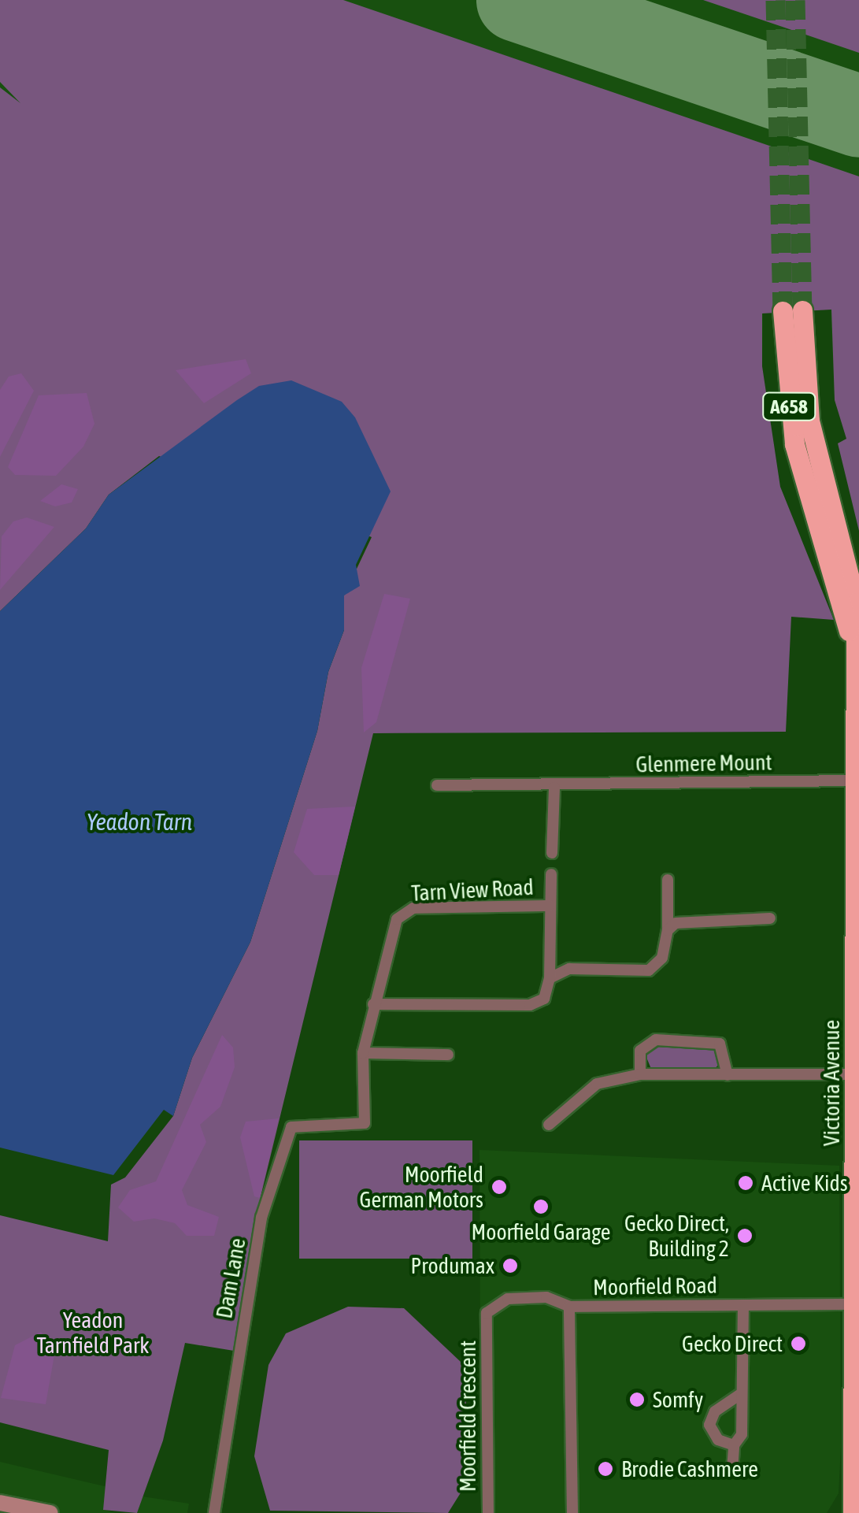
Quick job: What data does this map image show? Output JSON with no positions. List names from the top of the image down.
{
  "streets": {
    "highway": ["A658", "Victoria Avenue"],
    "street": [
      "Glenmere Mount",
      "Tarn View Road",
      "Dam Lane",
      "Moorfield Road",
      "Moorfield Crescent"
    ]
  },
  "crossings": [
    ["Glenmere Mount", "Victoria Avenue"],
    ["Tarn View Road", "Dam Lane"],
    ["Victoria Avenue", "Moorfield Road"],
    ["Moorfield Road", "Moorfield Crescent"]
  ],
  "water": ["Yeadon Tarn"],
  "parks": ["Yeadon Tarnfield Park"],
  "places": [
    "Active Kids",
    "Moorfield German Motors",
    "Moorfield Garage",
    "Gecko Direct, Building 2",
    "Produmax",
    "Gecko Direct",
    "Somfy",
    "Brodie Cashmere"
  ]
}
